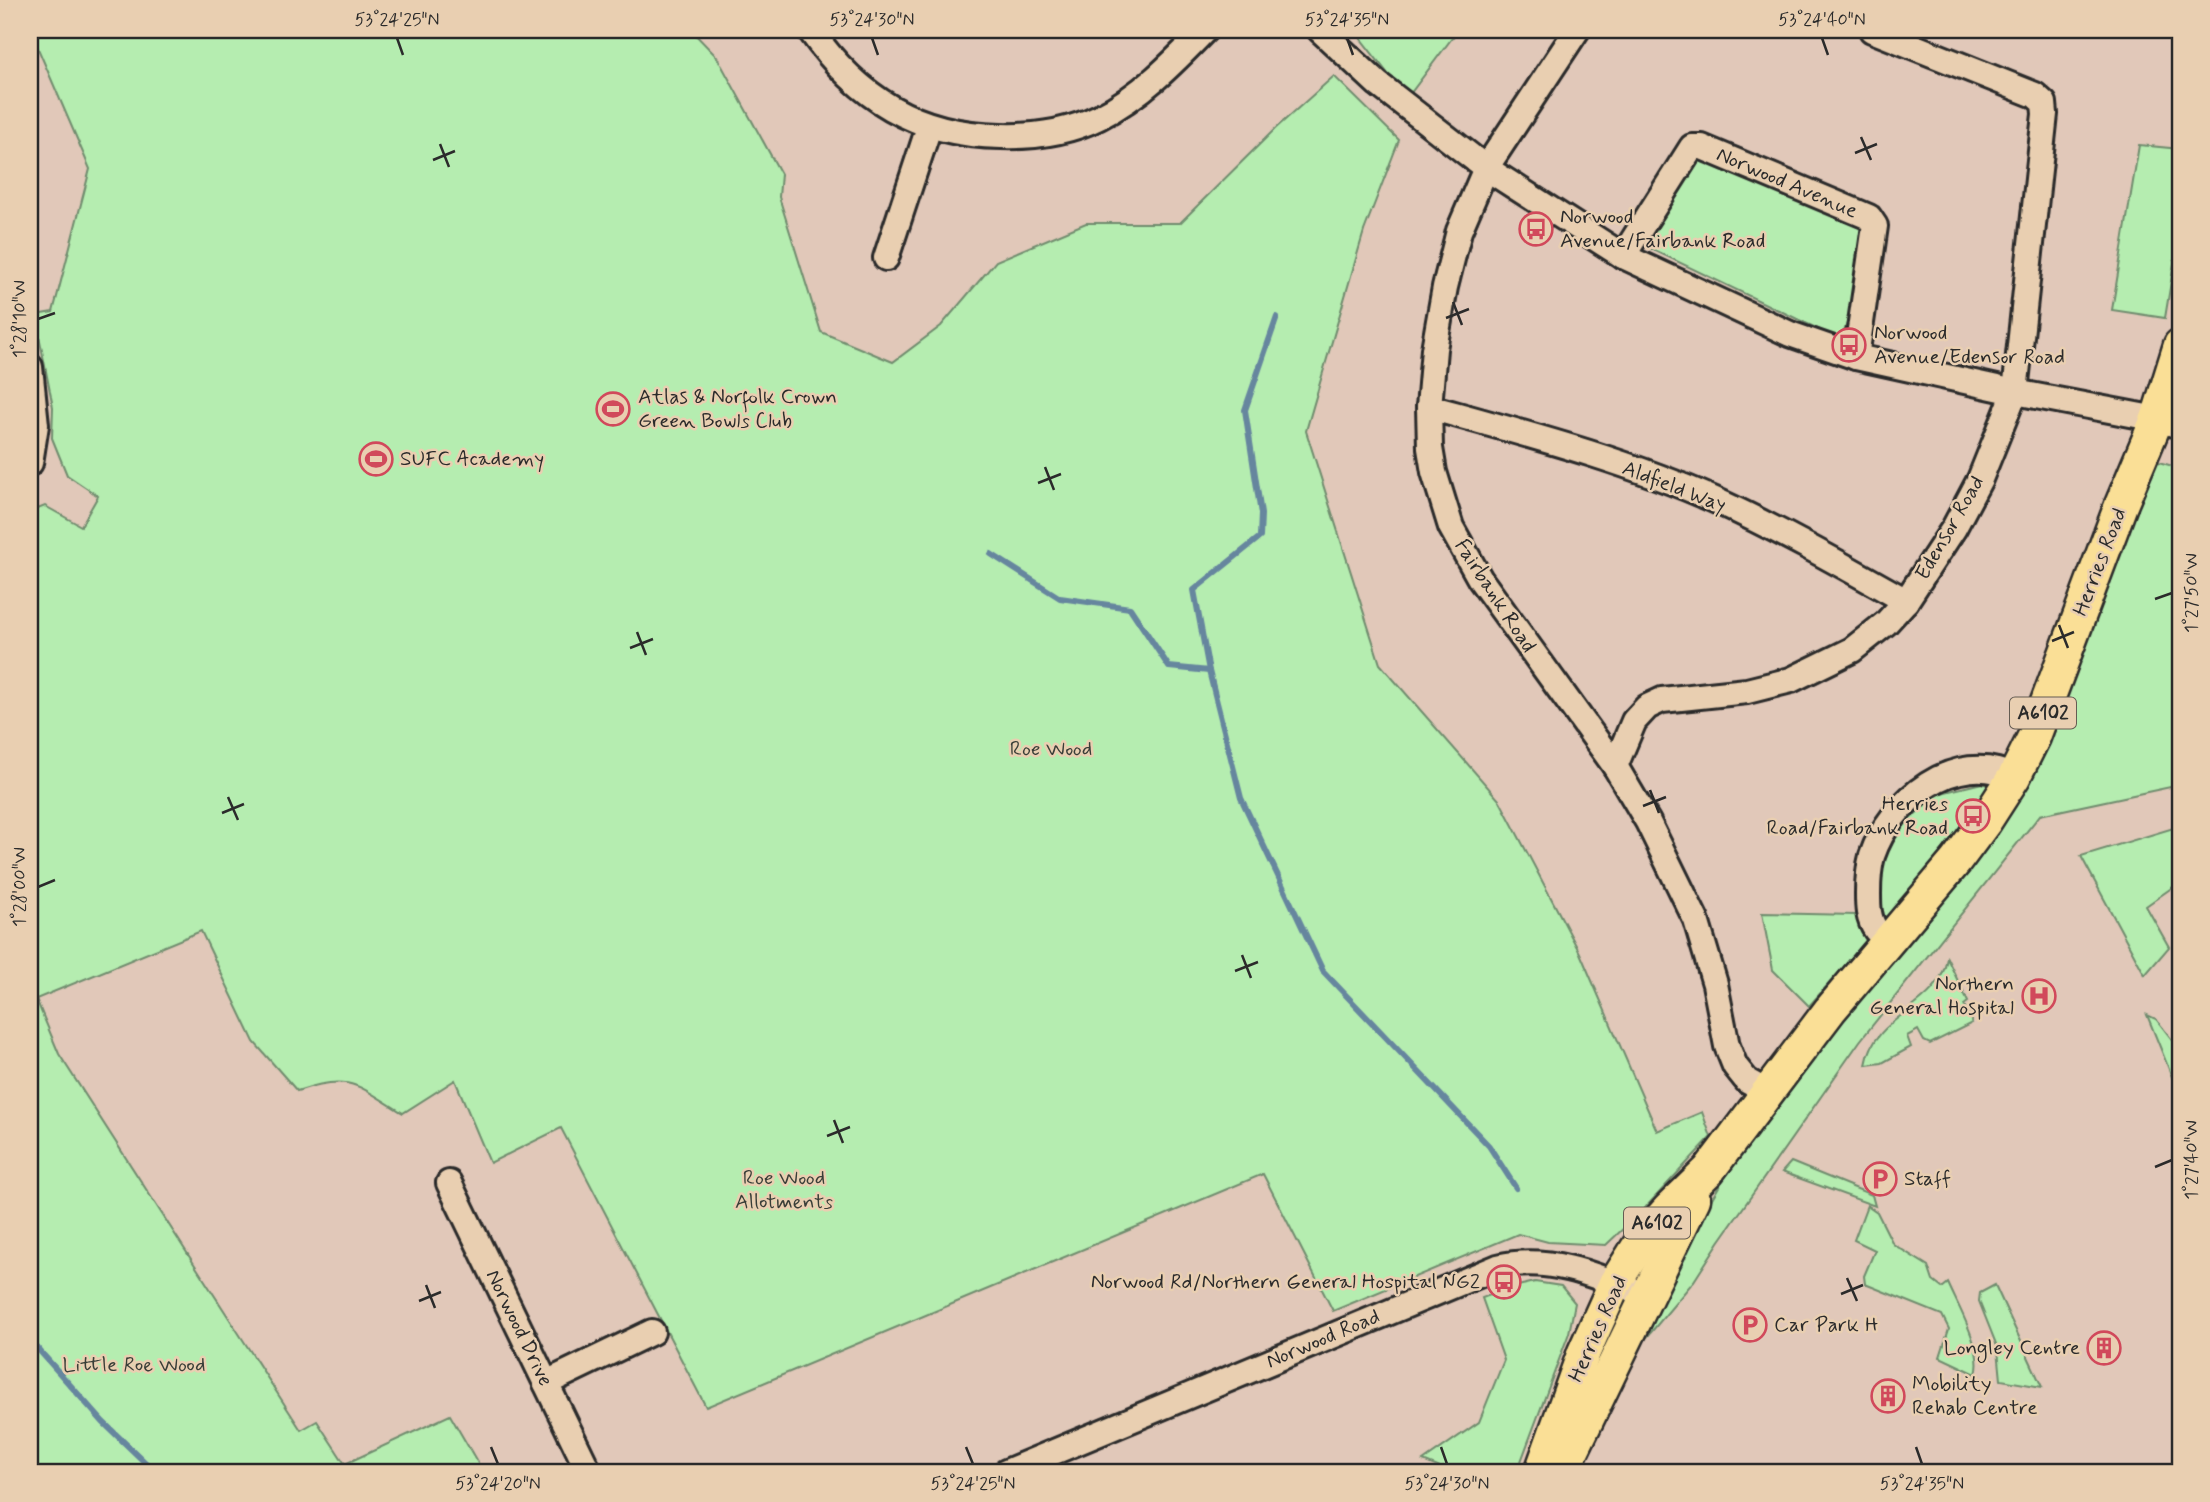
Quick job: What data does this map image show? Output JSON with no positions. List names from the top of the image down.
{
  "streets": {
    "main road": ["Herries Road", "A6102"],
    "street": [
      "Norwood Avenue",
      "Aldfield Way",
      "Edensor Road",
      "Fairbank Road",
      "Norwood Drive",
      "Norwood Road"
    ]
  },
  "crossings": [
    ["Aldfield Way", "Edensor Road"],
    ["Aldfield Way", "Fairbank Road"],
    ["Edensor Road", "Fairbank Road"],
    ["Herries Road", "Fairbank Road"],
    ["Herries Road", "Norwood Road"]
  ],
  "parks": ["Roe Wood", "Roe Wood Allotments", "Little Roe Wood"],
  "places": {
    "bus stop": [
      "Norwood Avenue/Fairbank Road",
      "Norwood Avenue/Edensor Road",
      "Herries Road/Fairbank Road",
      "Norwood Rd/Northern General Hospital NG2"
    ],
    "sports": ["Atlas & Norfolk Crown Green Bowls Club", "SUFC Academy"],
    "hospital": ["Northern General Hospital"],
    "parking": ["Staff", "Car Park H"],
    "building": ["Longley Centre", "Mobility Rehab Centre"]
  },
  "coordinates": [
    "53°24'25\"N",
    "53°24'30\"N",
    "53°24'35\"N",
    "53°24'40\"N",
    "1°28'10\"W",
    "1°27'50\"W",
    "1°28'00\"W",
    "1°27'40\"W",
    "53°24'20\"N"
  ]
}
